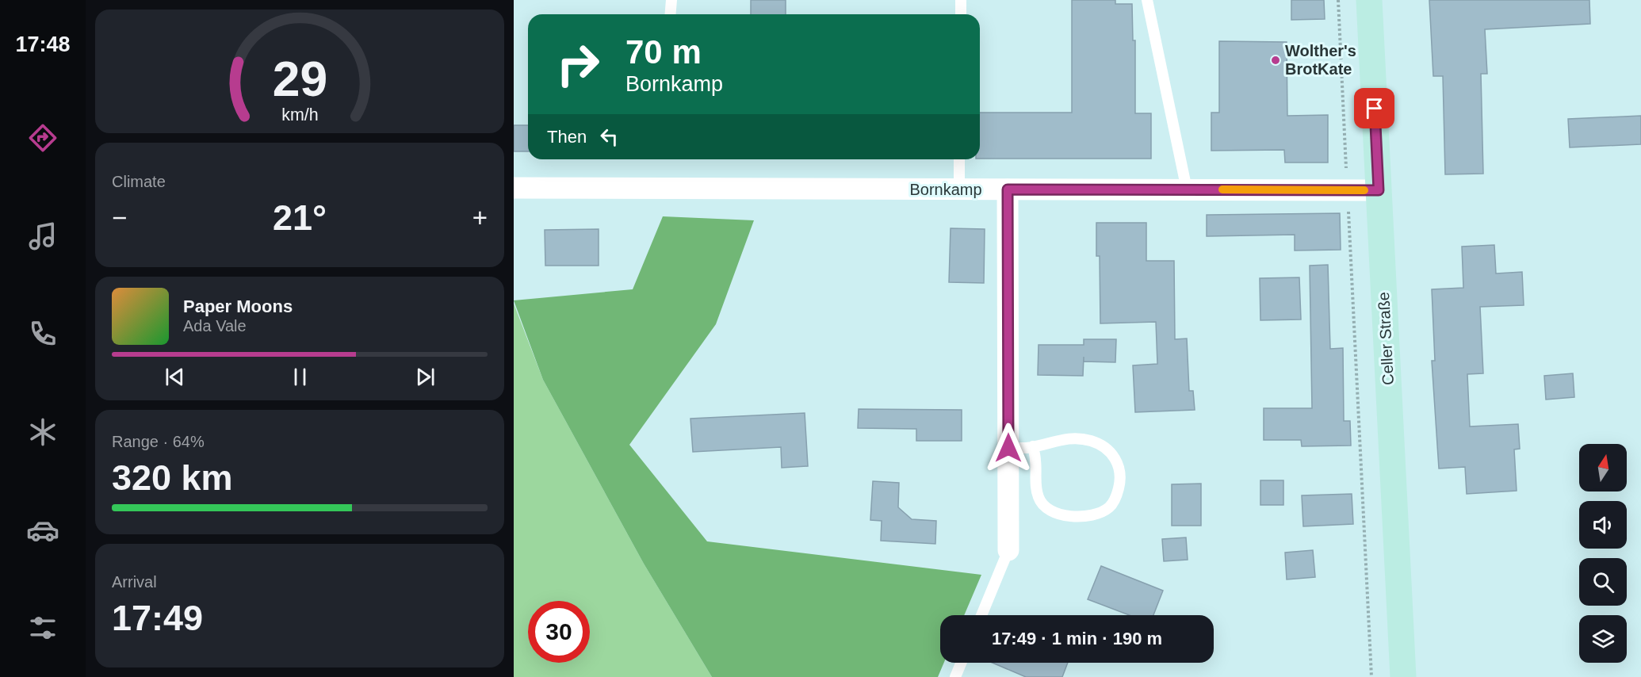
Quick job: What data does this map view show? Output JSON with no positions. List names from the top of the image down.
{
  "streets": {
    "main road": ["Celler Straße"],
    "street": ["Bornkamp"]
  },
  "crossings": [
    ["Bornkamp", "Celler Straße"]
  ],
  "places": ["Wolther's BrotKate"],
  "north": "top",
  "page": {
    "tabs": "17:48",
    "turn": ["70 m", "Bornkamp"],
    "then": "Then",
    "tile": [
      "Climate",
      ["Range · 64%", "320 km"],
      ["Arrival", "17:49"]
    ],
    "heat": ["−", "21°", "+"],
    "song": ["Paper Moons", "Ada Vale"],
    "limit": "30",
    "trip": "17:49 · 1 min · 190 m",
    "gauge": ["29", "km/h"]
  }
}
